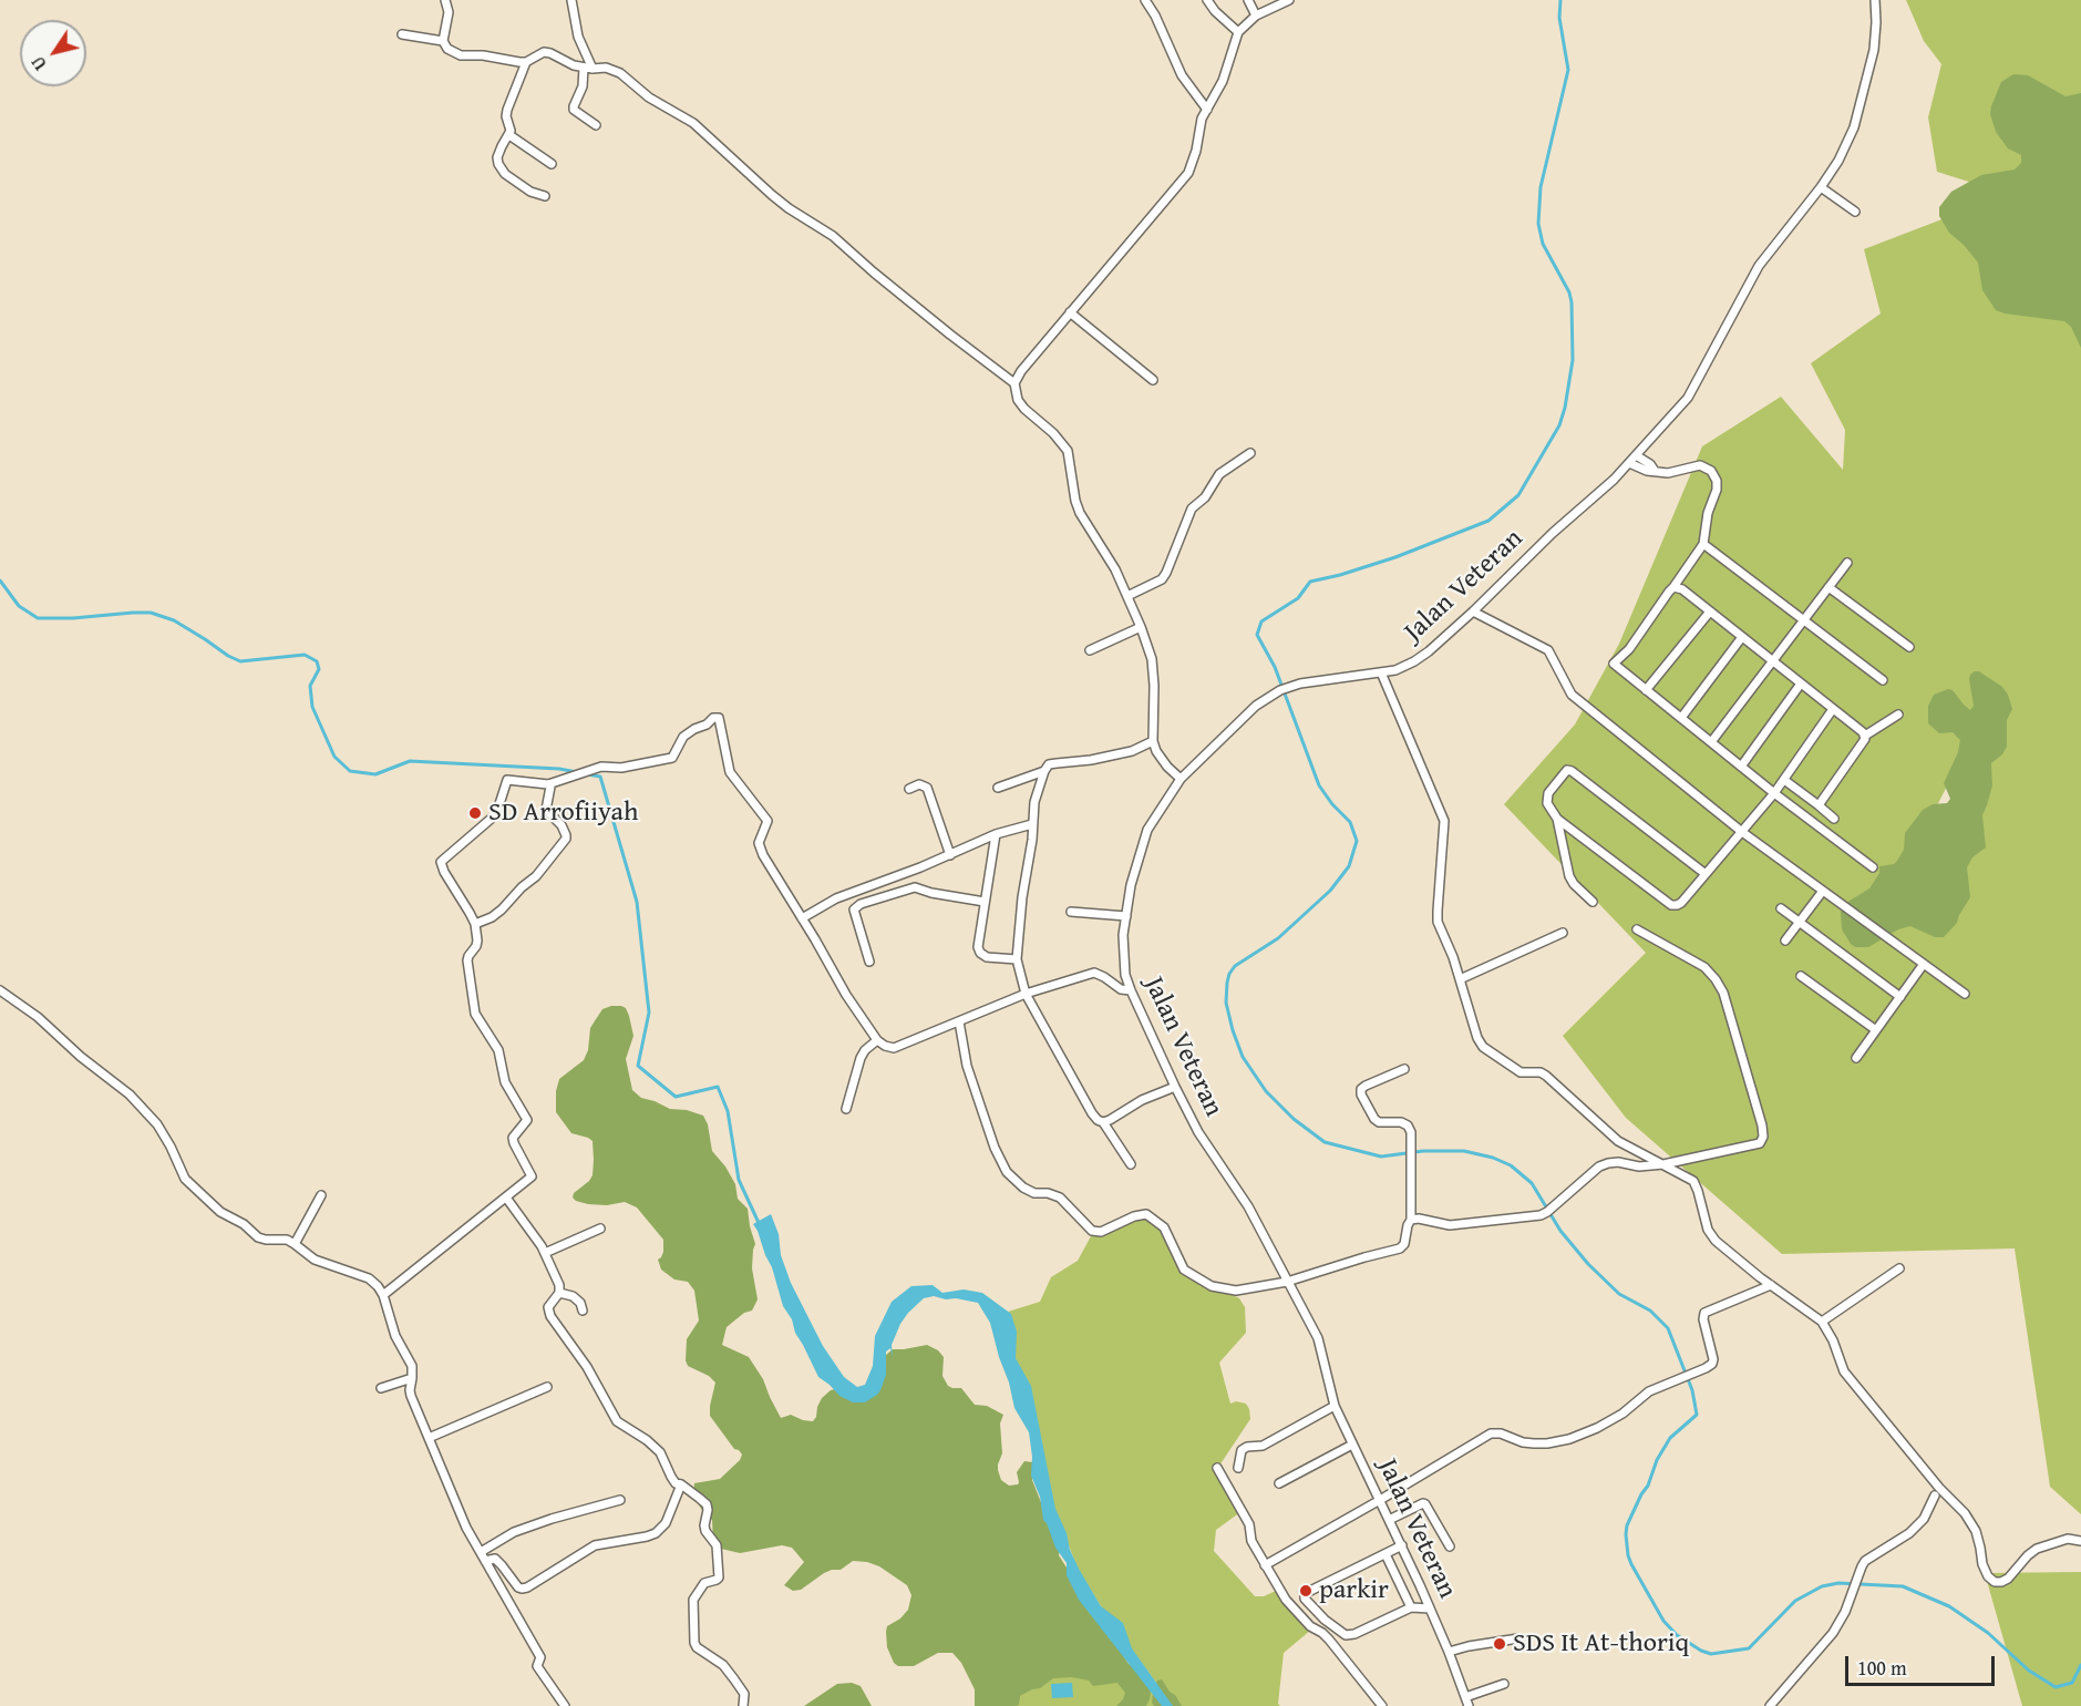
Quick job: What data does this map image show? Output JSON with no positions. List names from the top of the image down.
{
  "streets": {
    "street": ["Jalan Veteran"]
  },
  "places": ["SD Arrofiiyah", "parkir", "SDS It At-thoriq"],
  "scale_bar": "100 m",
  "north": "bottom left"
}
